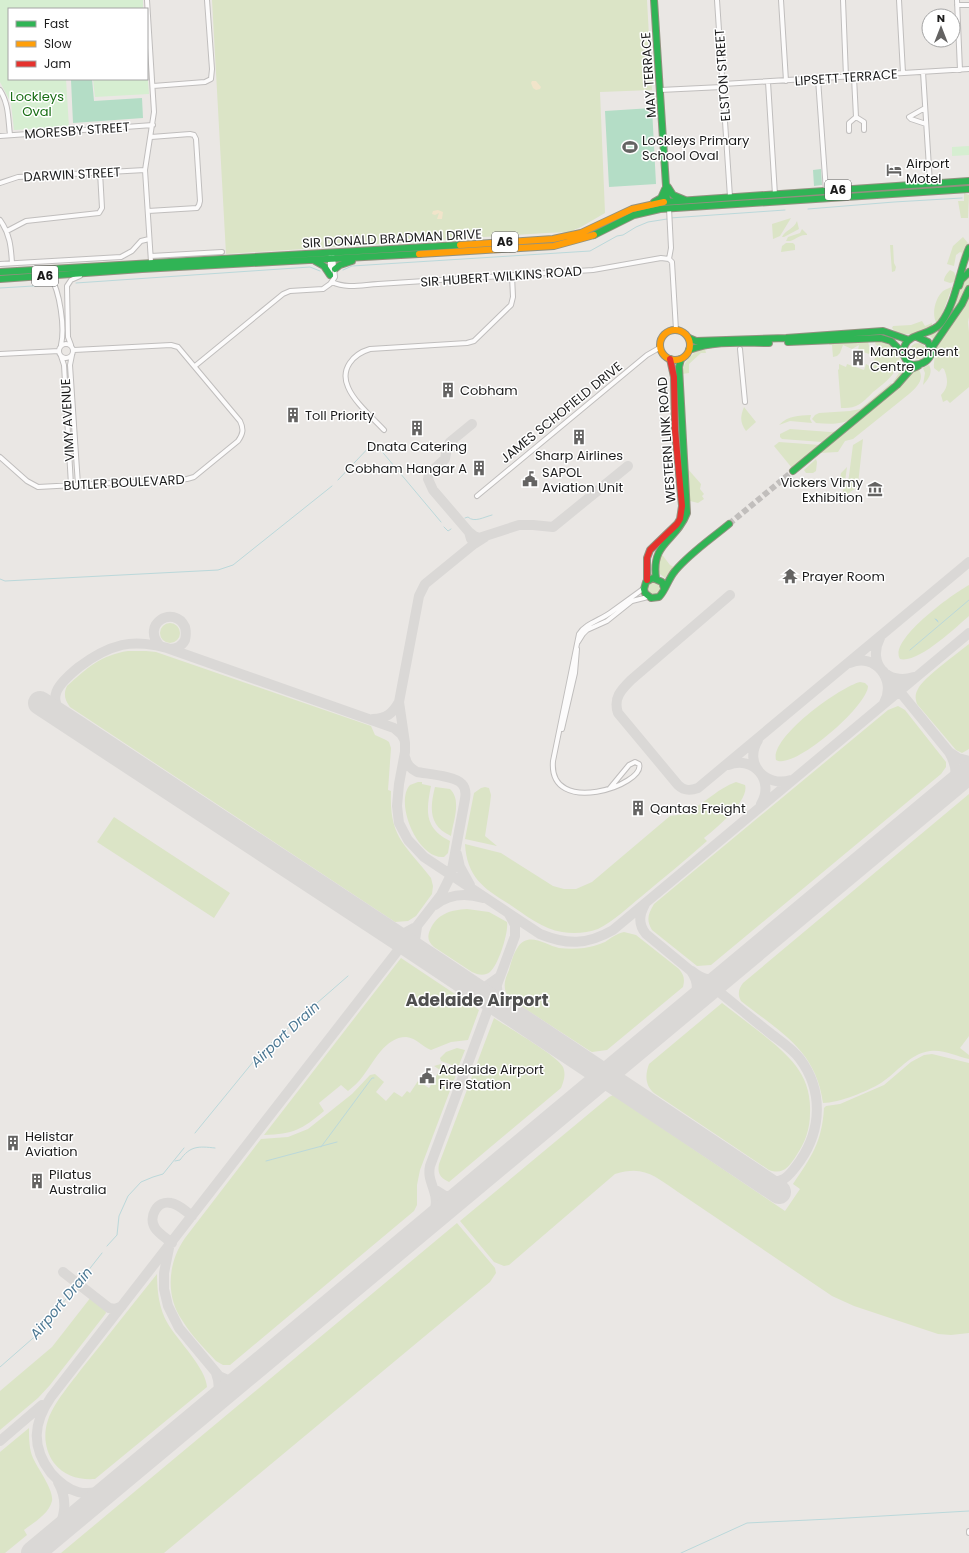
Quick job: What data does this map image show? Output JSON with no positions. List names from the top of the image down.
{
  "streets": {
    "main road": [
      "MAY TERRACE",
      "A6",
      "SIR DONALD BRADMAN DRIVE",
      "WESTERN LINK ROAD"
    ],
    "street": [
      "ELSTON STREET",
      "LIPSETT TERRACE",
      "MORESBY STREET",
      "DARWIN STREET",
      "SIR HUBERT WILKINS ROAD",
      "JAMES SCHOFIELD DRIVE",
      "VIMY AVENUE",
      "BUTLER BOULEVARD"
    ]
  },
  "crossings": [
    ["MAY TERRACE", "LIPSETT TERRACE"],
    ["MAY TERRACE", "SIR DONALD BRADMAN DRIVE"],
    ["ELSTON STREET", "LIPSETT TERRACE"],
    ["ELSTON STREET", "SIR DONALD BRADMAN DRIVE"],
    ["JAMES SCHOFIELD DRIVE", "WESTERN LINK ROAD"],
    ["VIMY AVENUE", "BUTLER BOULEVARD"]
  ],
  "districts": ["Adelaide Airport"],
  "water": ["Airport Drain"],
  "parks": ["Lockleys Oval"],
  "places": {
    "sports": ["Lockleys Primary School Oval"],
    "hotel": ["Airport Motel"],
    "building": [
      "Management Centre",
      "Cobham",
      "Toll Priority",
      "Dnata Catering",
      "Sharp Airlines",
      "Cobham Hangar A",
      "Qantas Freight",
      "Helistar Aviation",
      "Pilatus Australia"
    ],
    "public building": ["SAPOL Aviation Unit", "Adelaide Airport Fire Station"],
    "museum": ["Vickers Vimy Exhibition"],
    "temple": ["Prayer Room"]
  },
  "legend": ["Fast", "Slow", "Jam"],
  "north": "top"
}
